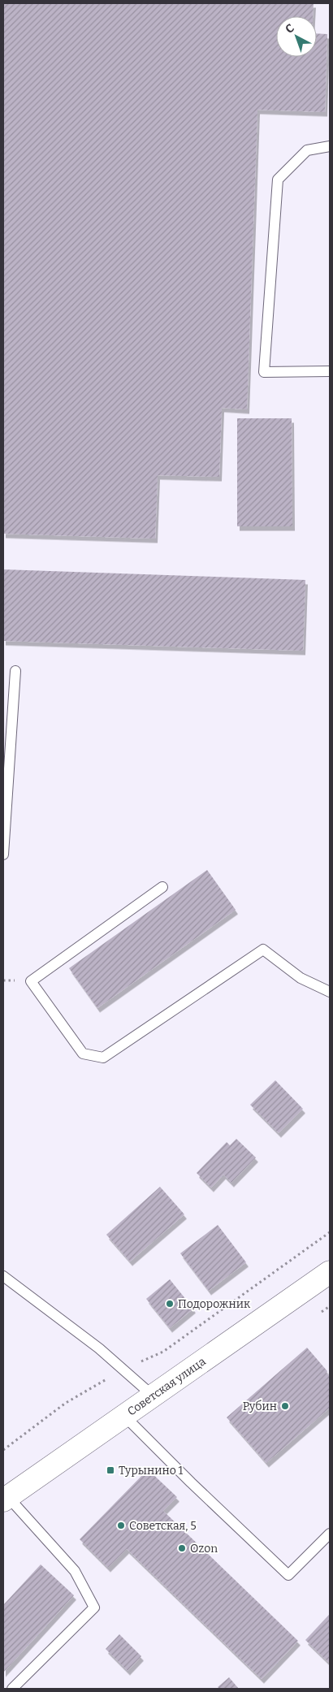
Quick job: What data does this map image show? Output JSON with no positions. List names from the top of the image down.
{
  "streets": {
    "main road": ["Советская улица"]
  },
  "places": {
    "other": [
      "Подорожник",
      "Рубин",
      "Советская, 5",
      "Ozon"
    ],
    "transit": ["Турынино 1"]
  },
  "north": "top left"
}
